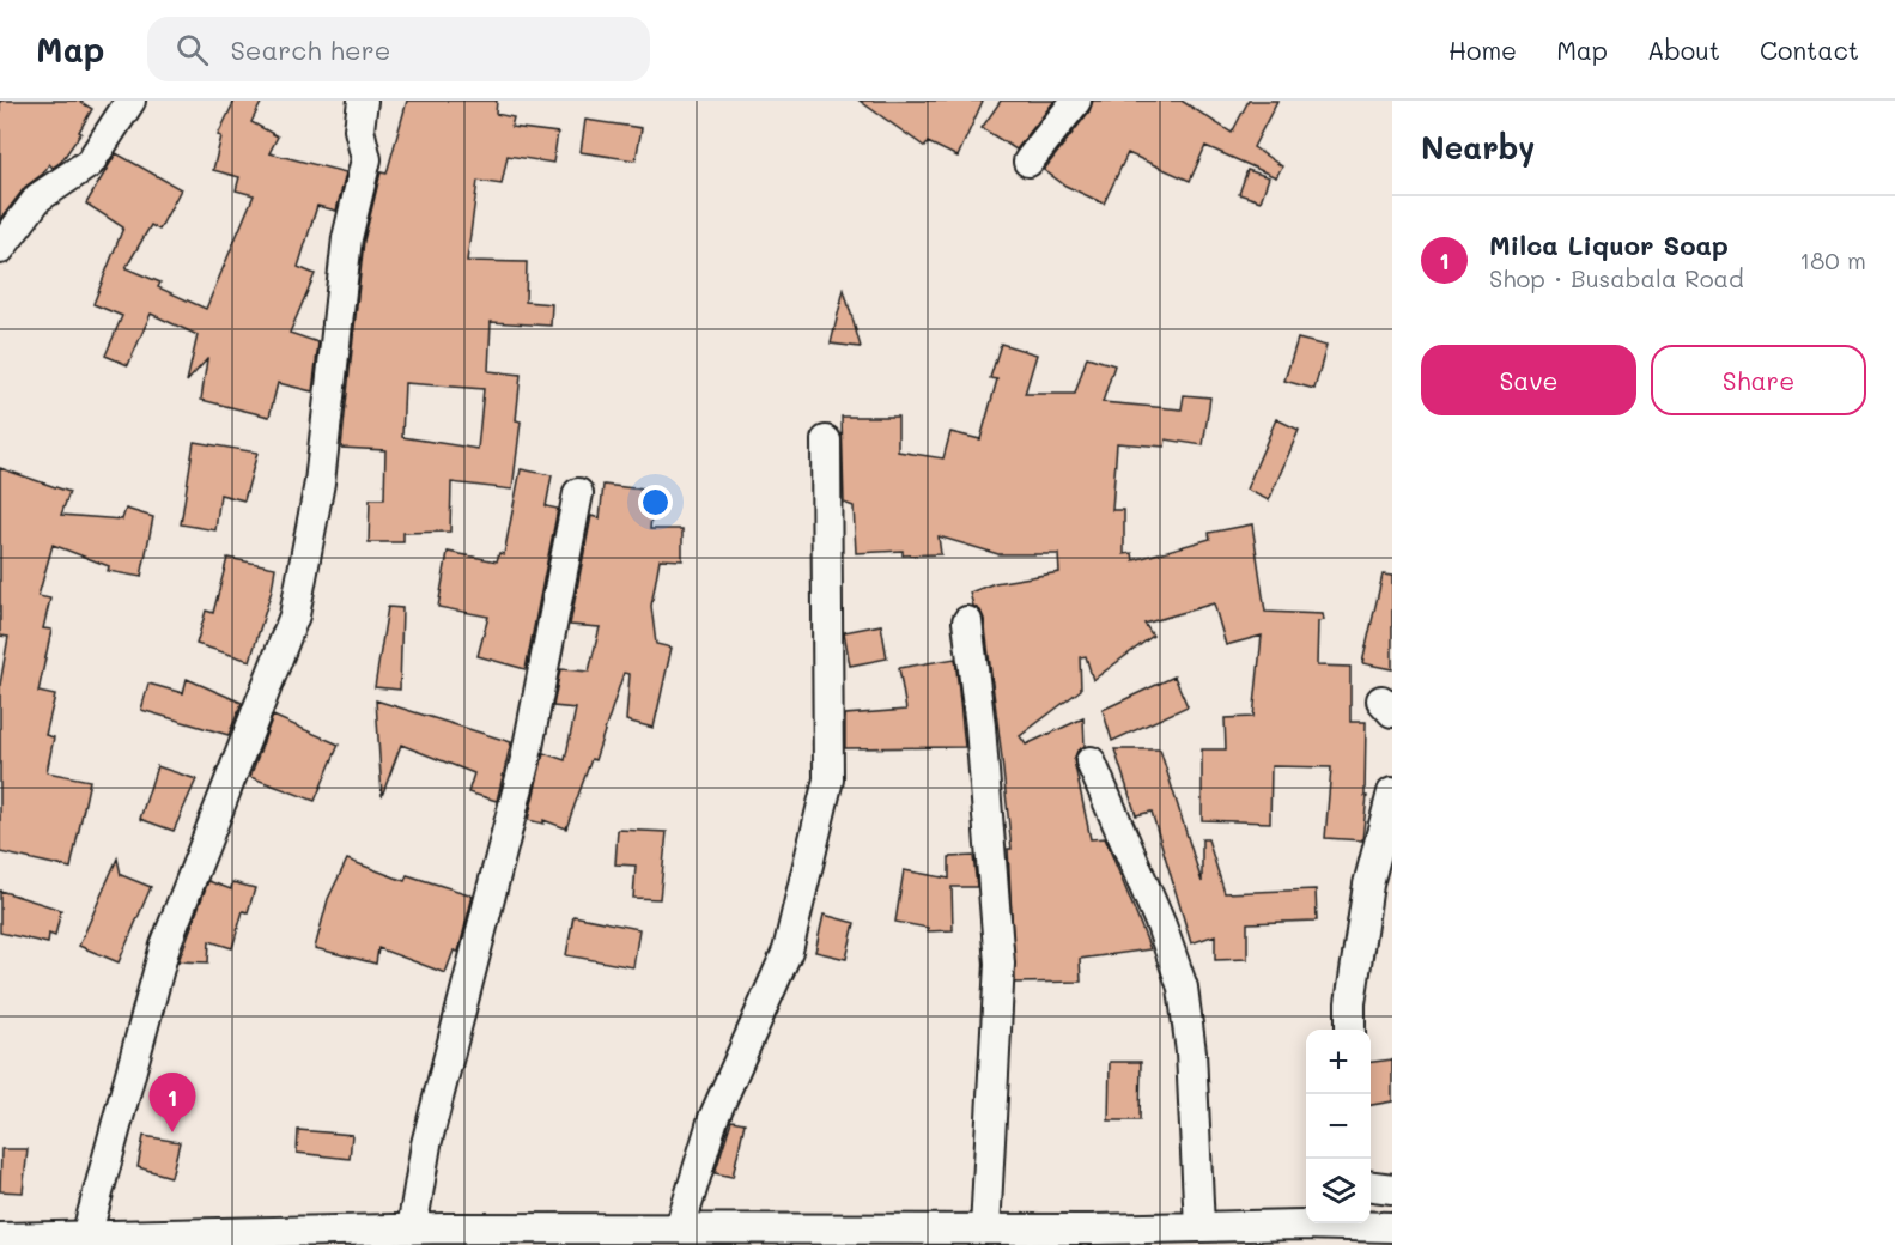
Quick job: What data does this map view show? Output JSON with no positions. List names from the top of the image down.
{
  "page": {
    "header": "Map",
    "search": "Search here",
    "nav": [
      "Home",
      "Map",
      "About",
      "Contact"
    ],
    "heading": "Nearby",
    "list": [
      {
        "mark": "1",
        "name": "Milca Liquor Soap",
        "note": "Shop · Busabala Road",
        "value": "180 m"
      }
    ],
    "buttons": ["Save", "Share"],
    "map_buttons": ["+", "−"],
    "pins": "1"
  }
}
